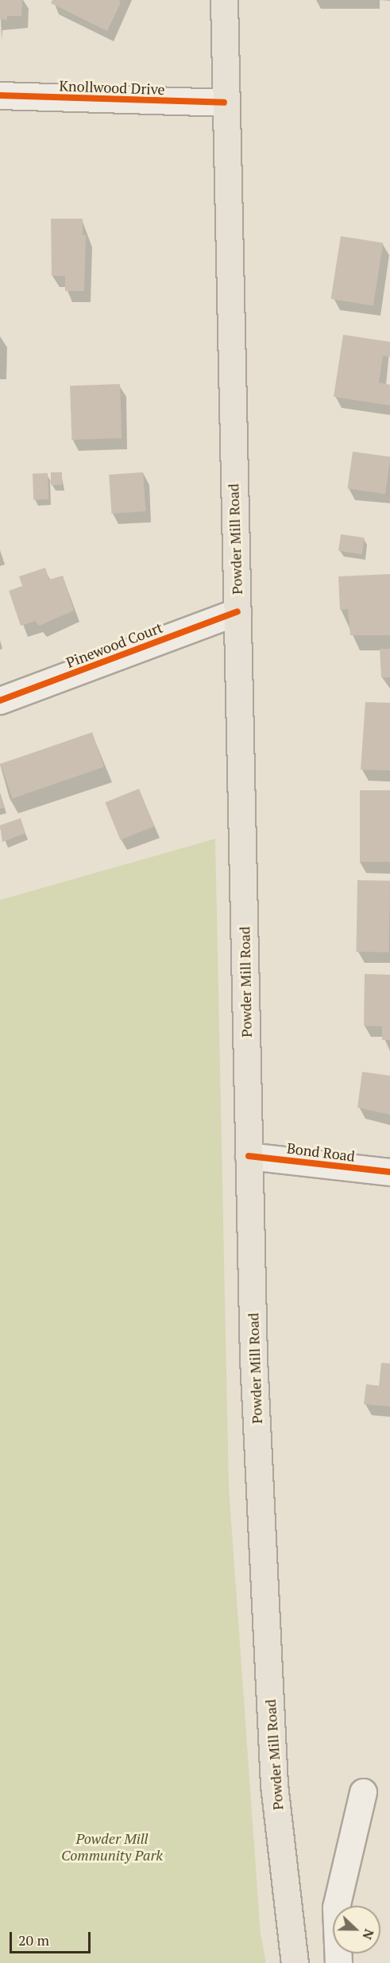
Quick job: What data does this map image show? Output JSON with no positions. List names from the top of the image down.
{
  "streets": {
    "main road": ["Powder Mill Road"],
    "street": ["Knollwood Drive", "Pinewood Court", "Bond Road"]
  },
  "crossings": [
    ["Knollwood Drive", "Powder Mill Road"],
    ["Powder Mill Road", "Pinewood Court"],
    ["Powder Mill Road", "Bond Road"]
  ],
  "parks": ["Powder Mill Community Park"],
  "scale_bar": "20 m",
  "north": "right"
}
